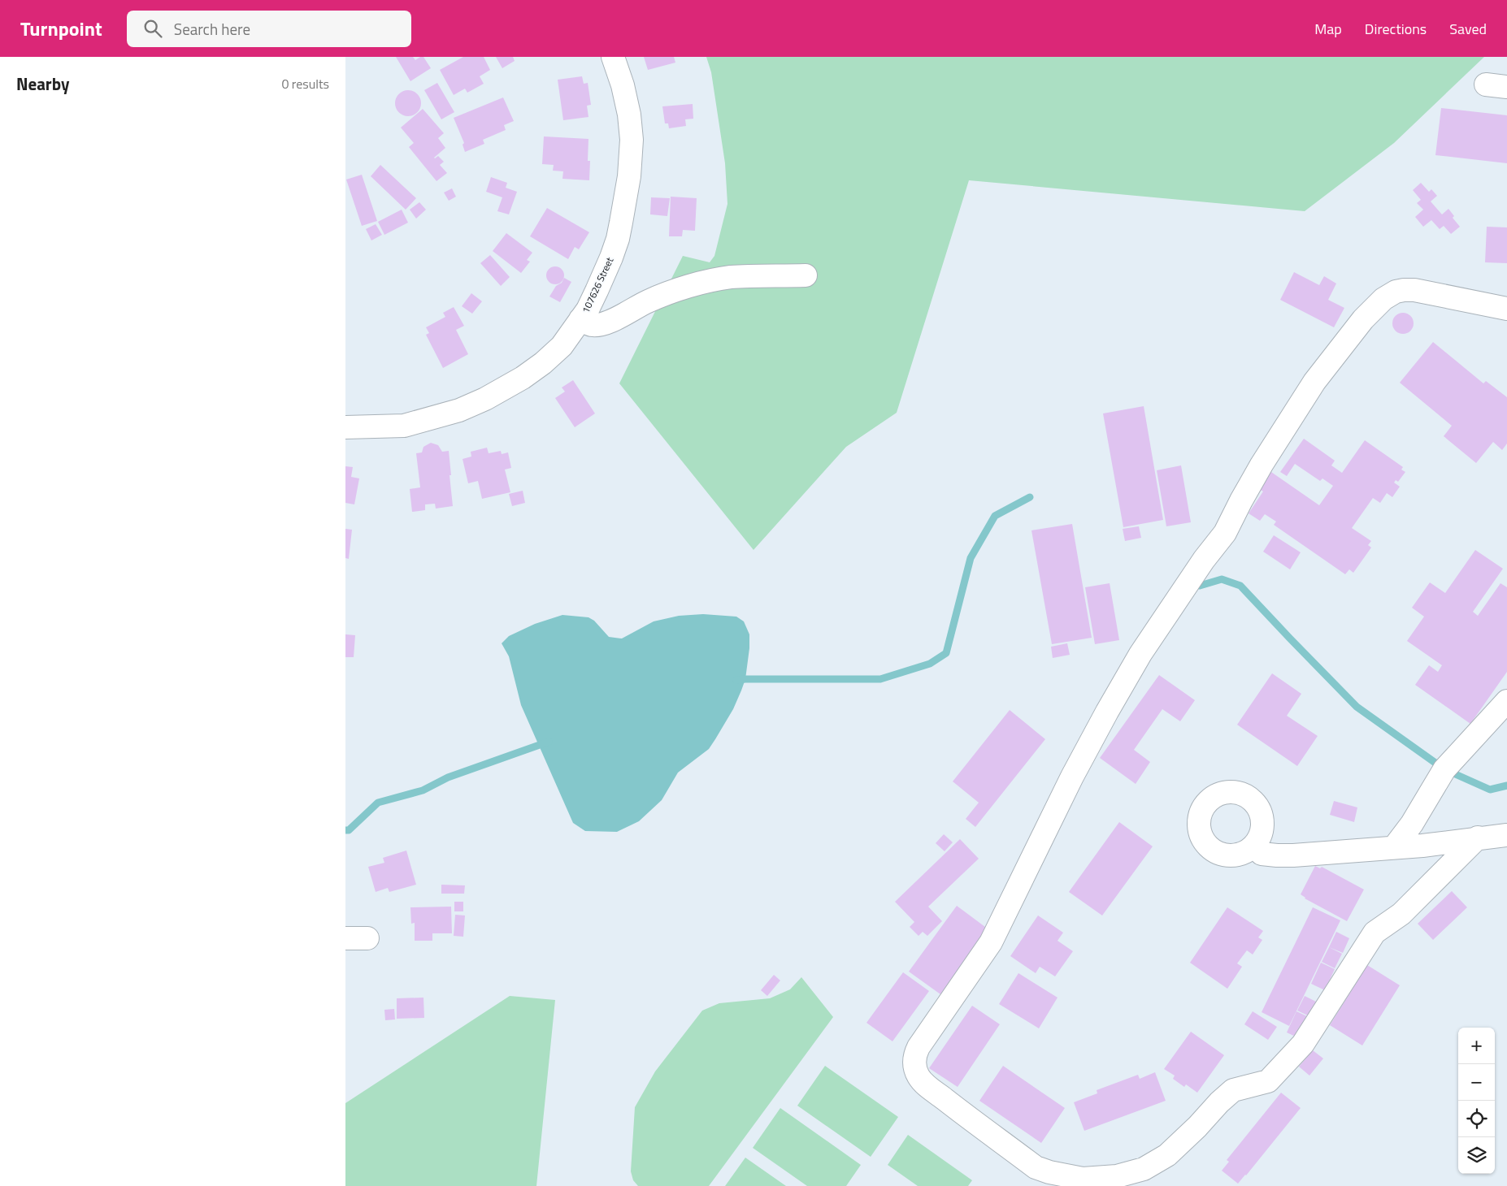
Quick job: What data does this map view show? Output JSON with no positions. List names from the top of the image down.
{
  "streets": {
    "street": ["107626 Street"]
  },
  "page": {
    "header": "Turnpoint",
    "search": "Search here",
    "nav": ["Map", "Directions", "Saved"],
    "heading": ["Nearby", "0 results"],
    "map_buttons": ["+", "−"]
  }
}
